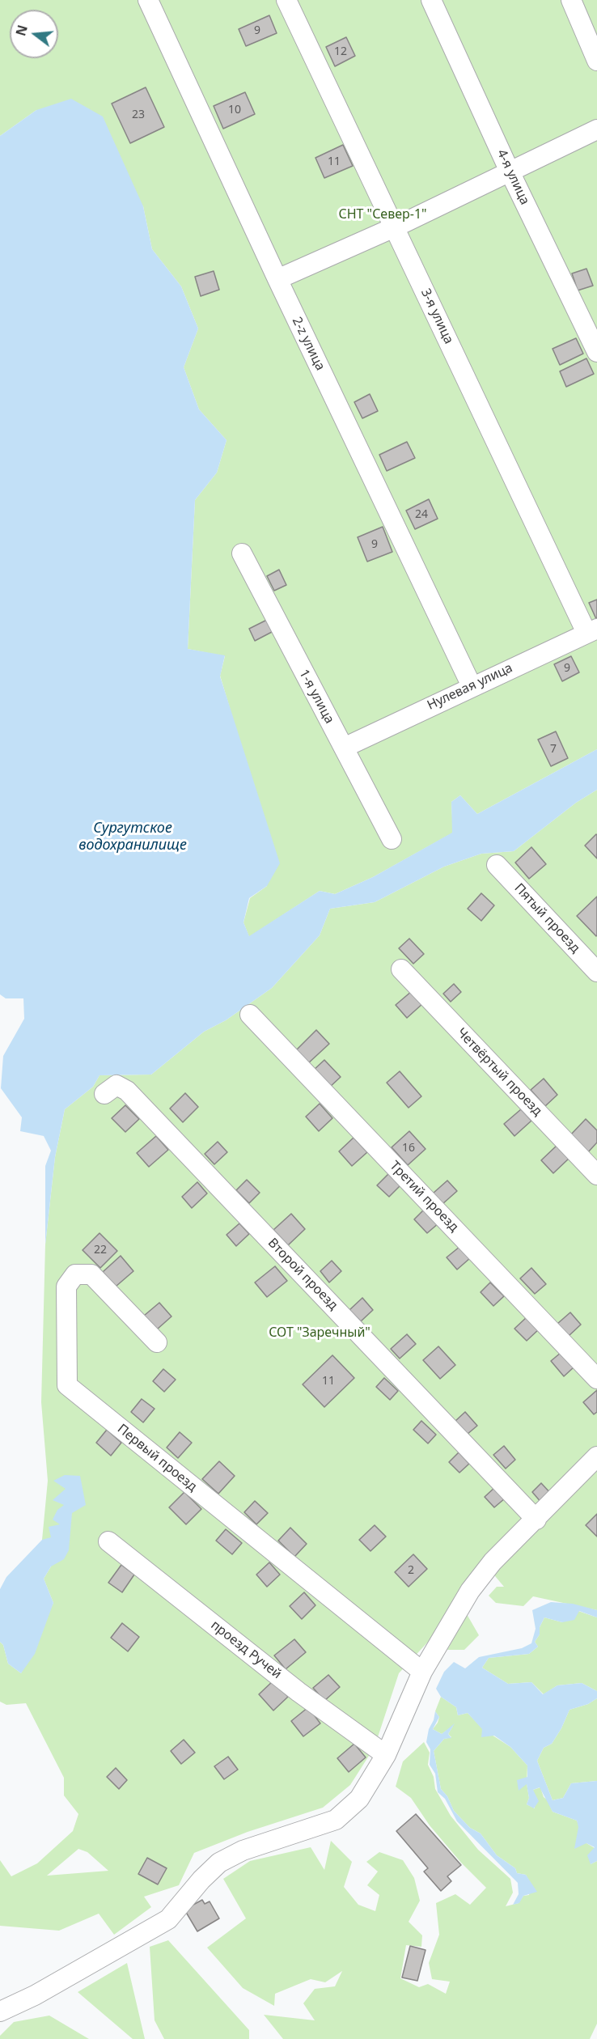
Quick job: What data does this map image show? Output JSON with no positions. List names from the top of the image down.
{
  "streets": {
    "street": [
      "4-я улица",
      "3-я улица",
      "2-z улица",
      "Нулевая улица",
      "1-я улица",
      "Пятый проезд",
      "Четвёртый проезд",
      "Третий проезд",
      "Второй проезд",
      "Первый проезд",
      "проезд Ручей"
    ]
  },
  "crossings": [
    ["3-я улица", "Нулевая улица"],
    ["2-z улица", "Нулевая улица"],
    ["Нулевая улица", "1-я улица"]
  ],
  "water": ["Сургутское водохранилище"],
  "parks": ["СНТ \"Север-1\"", "СОТ \"Заречный\""],
  "house_numbers": [
    "9",
    "12",
    "10",
    "23",
    "11",
    "24",
    "9",
    "9",
    "7",
    "16",
    "22",
    "11",
    "2"
  ],
  "north": "left"
}
